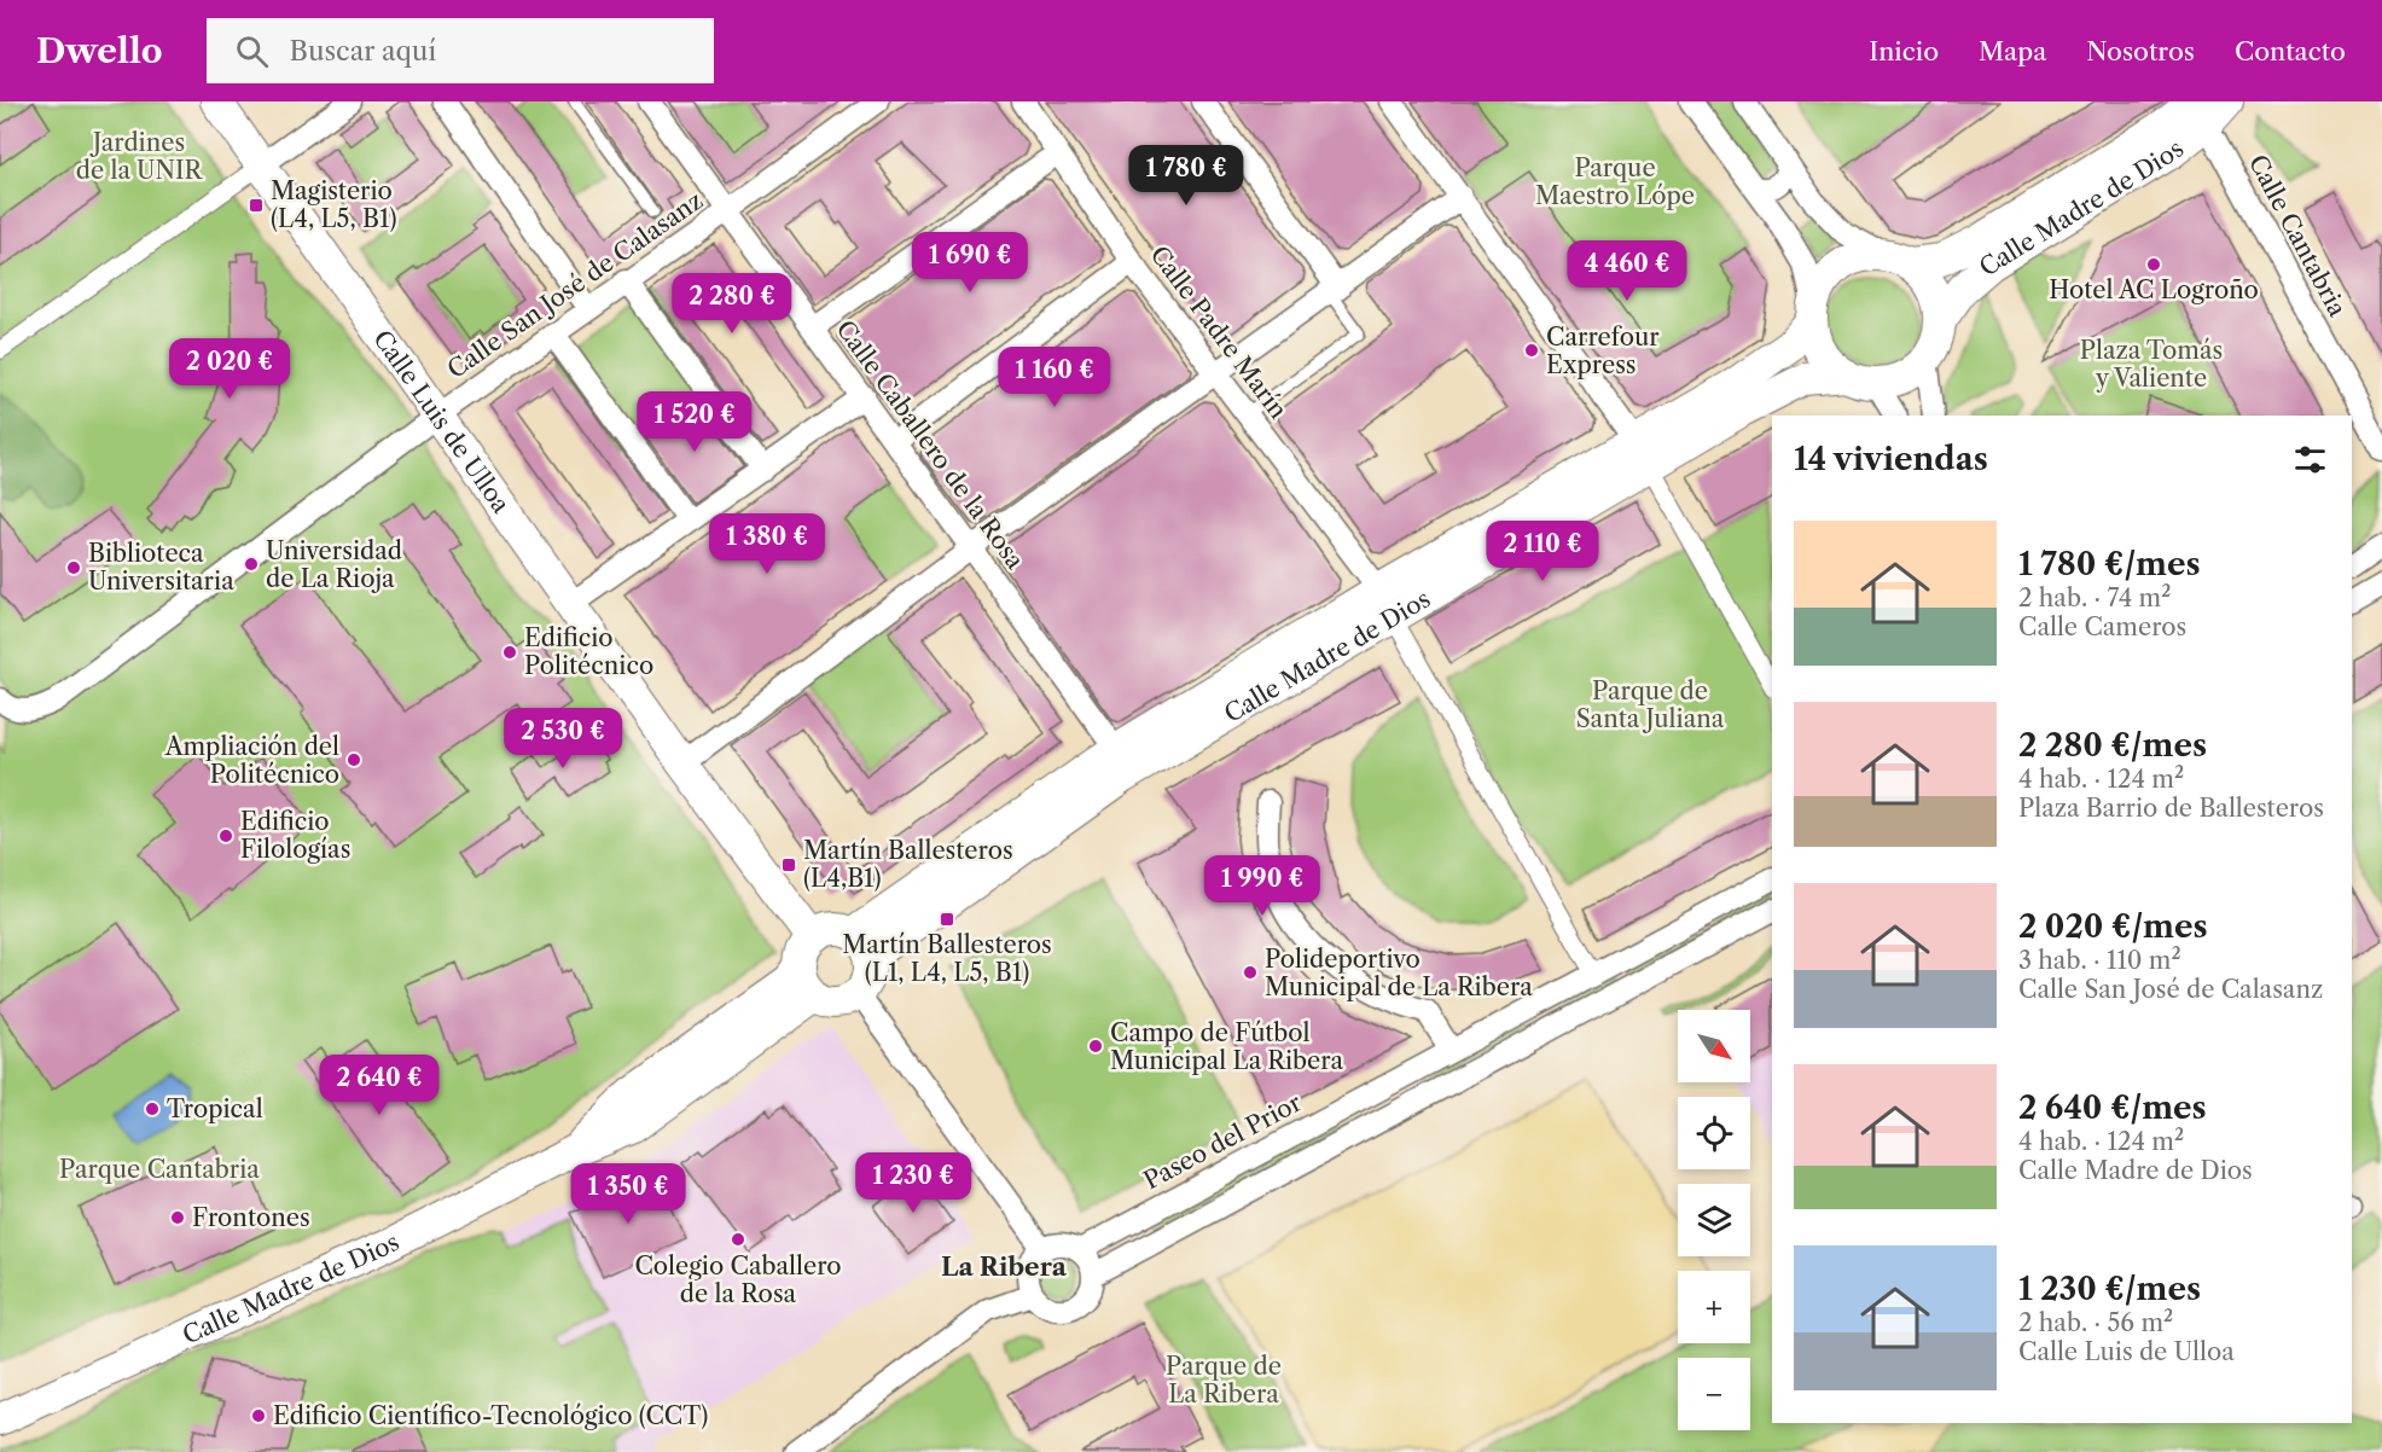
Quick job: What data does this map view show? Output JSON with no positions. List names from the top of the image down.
{
  "streets": {
    "main road": ["Calle Madre de Dios", "Calle Luis de Ulloa"],
    "street": [
      "Calle Cantabria",
      "Calle San José de Calasanz",
      "Calle Padre Marín",
      "Calle Caballero de la Rosa",
      "Paseo del Prior"
    ]
  },
  "crossings": [
    ["Calle Madre de Dios", "Calle Cantabria"],
    ["Calle Madre de Dios", "Calle Padre Marín"],
    ["Calle Madre de Dios", "Calle Luis de Ulloa"],
    ["Calle Madre de Dios", "Calle Caballero de la Rosa"],
    ["Calle San José de Calasanz", "Calle Luis de Ulloa"],
    ["Calle San José de Calasanz", "Calle Caballero de la Rosa"]
  ],
  "districts": ["La Ribera"],
  "parks": [
    "Jardines de la UNIR",
    "Parque Maestro Lópe",
    "Plaza Tomás y Valiente",
    "Parque de Santa Juliana",
    "Parque Cantabria",
    "Parque de La Ribera"
  ],
  "places": {
    "transit": ["Magisterio (L4, L5, B1)", "Martín Ballesteros (L4,B1)", "Martín Ballesteros (L1, L4, L5, B1)"],
    "other": [
      "Hotel AC Logroño",
      "Carrefour Express",
      "Universidad de La Rioja",
      "Biblioteca Universitaria",
      "Edificio Politécnico",
      "Ampliación del Politécnico",
      "Edificio Filologías",
      "Polideportivo Municipal de La Ribera",
      "Campo de Fútbol Municipal La Ribera",
      "Tropical",
      "Frontones",
      "Colegio Caballero de la Rosa",
      "Edificio Científico-Tecnológico (CCT)"
    ]
  },
  "north": "bottom right",
  "page": {
    "header": "Dwello",
    "search": "Buscar aquí",
    "nav": [
      "Inicio",
      "Mapa",
      "Nosotros",
      "Contacto"
    ],
    "price": [
      "1 780 €",
      "1 690 €",
      "4 460 €",
      "2 280 €",
      "2 020 €",
      "1 160 €",
      "1 520 €",
      "1 380 €",
      "2 110 €",
      "2 530 €",
      "1 990 €",
      "2 640 €",
      "1 230 €",
      "1 350 €"
    ],
    "heading": "14 viviendas",
    "list": [
      {
        "name": "1 780 €/mes",
        "note": "2 hab. · 74 m² · Calle Cameros"
      },
      {
        "name": "2 280 €/mes",
        "note": "4 hab. · 124 m² · Plaza Barrio de Ballesteros"
      },
      {
        "name": "2 020 €/mes",
        "note": "3 hab. · 110 m² · Calle San José de Calasanz"
      },
      {
        "name": "2 640 €/mes",
        "note": "4 hab. · 124 m² · Calle Madre de Dios"
      },
      {
        "name": "1 230 €/mes",
        "note": "2 hab. · 56 m² · Calle Luis de Ulloa"
      }
    ],
    "map_buttons": ["+", "−"]
  }
}
